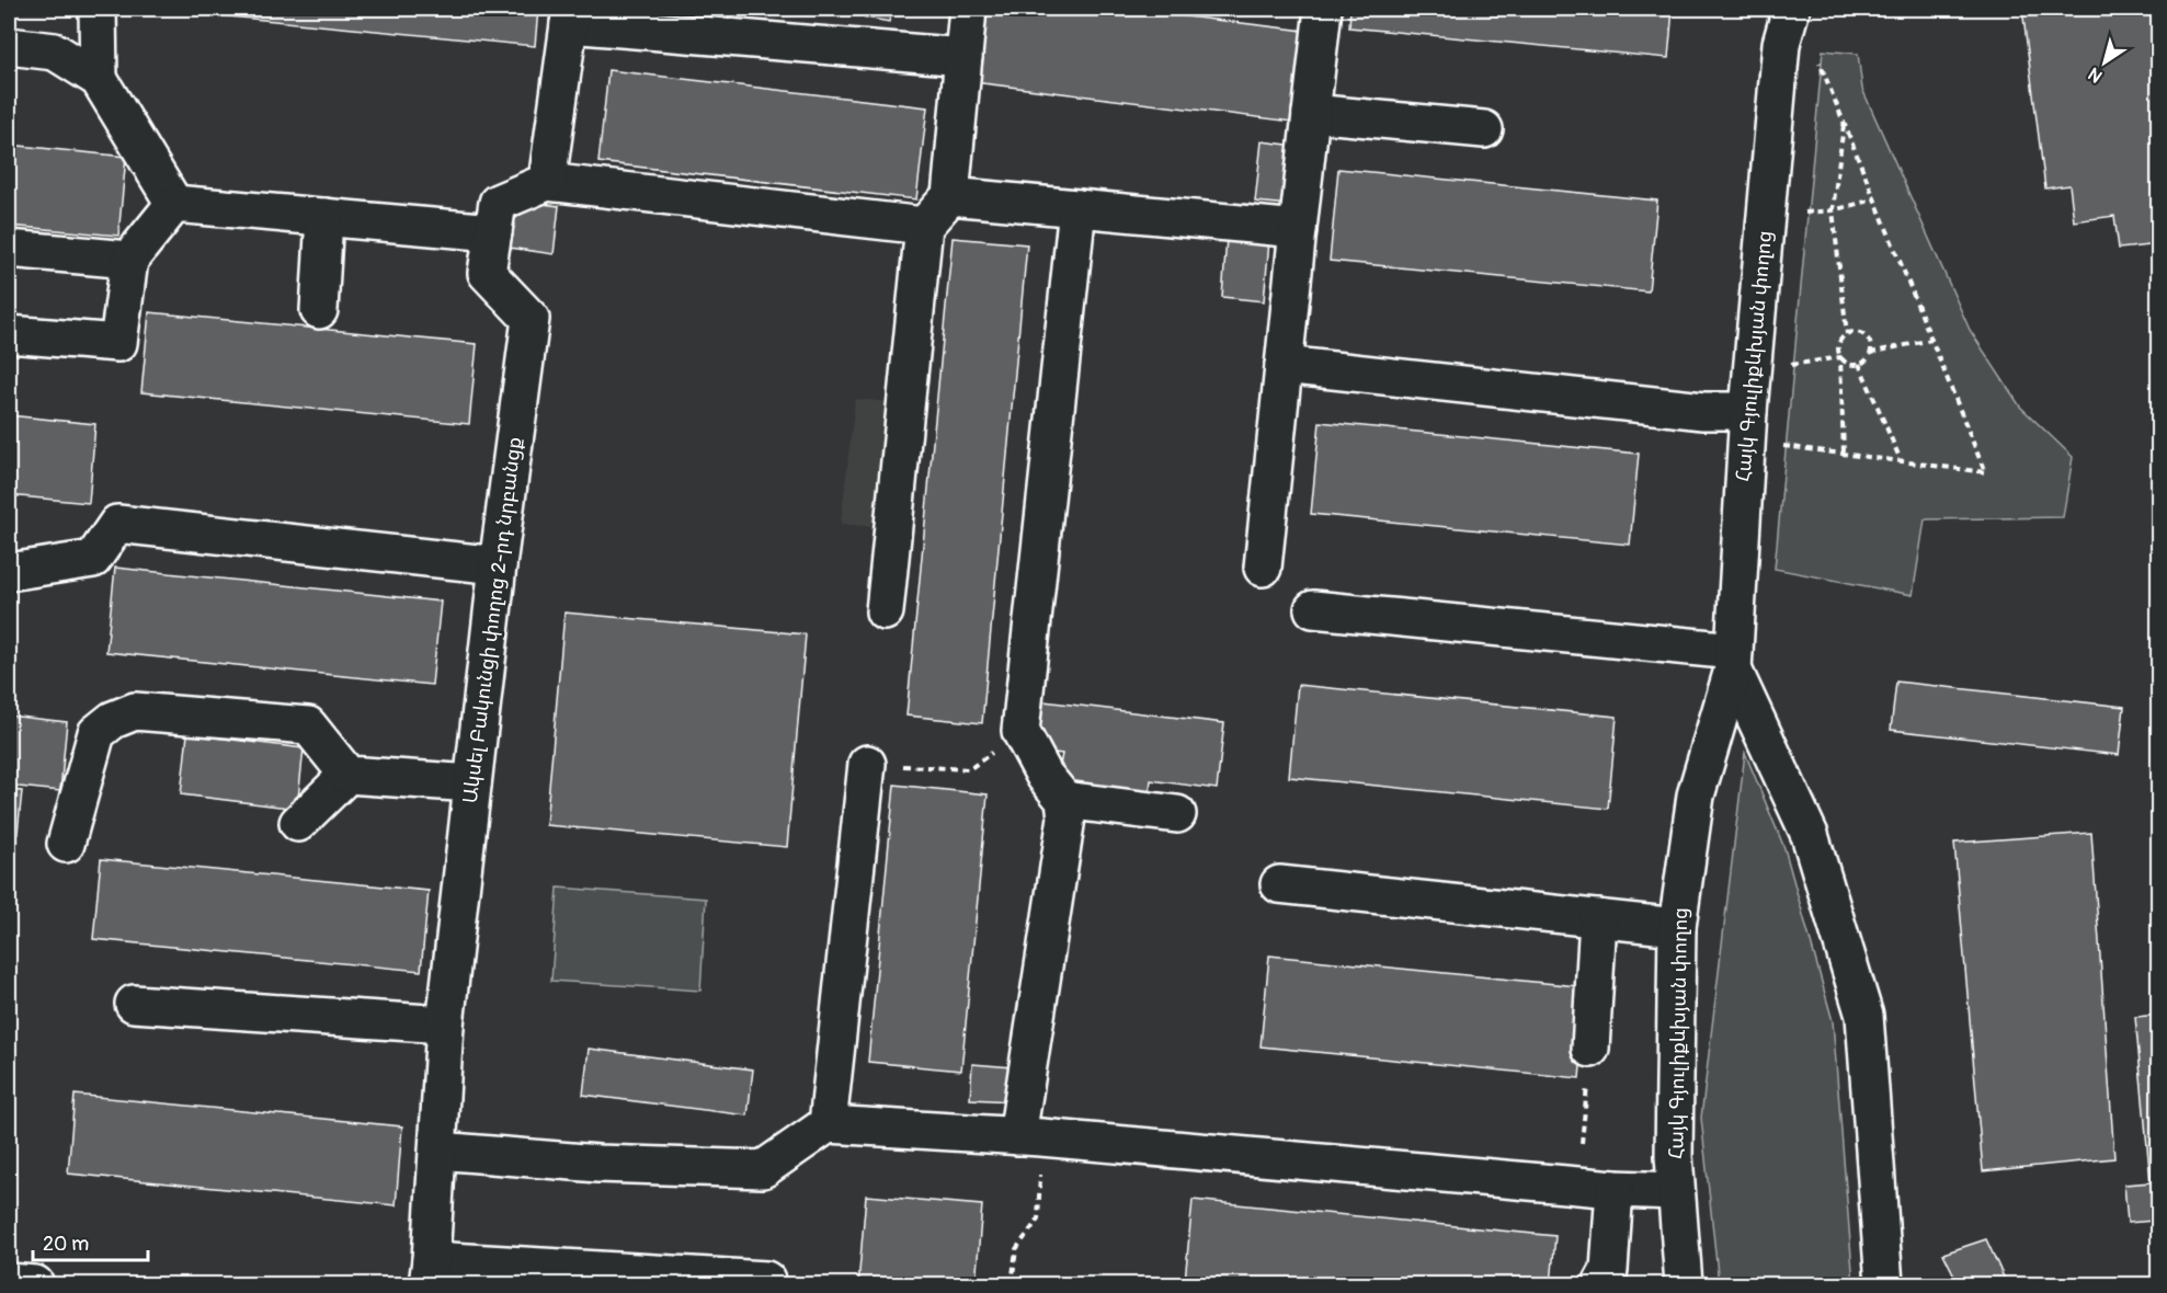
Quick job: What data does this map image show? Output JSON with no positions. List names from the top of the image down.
{
  "streets": {
    "street": ["Հայկ Գյուլիքևխյան փողոց", "Ակսել Բակունցի փողոց 2-րդ նրբանցք"]
  },
  "scale_bar": "20 m",
  "north": "bottom left"
}
